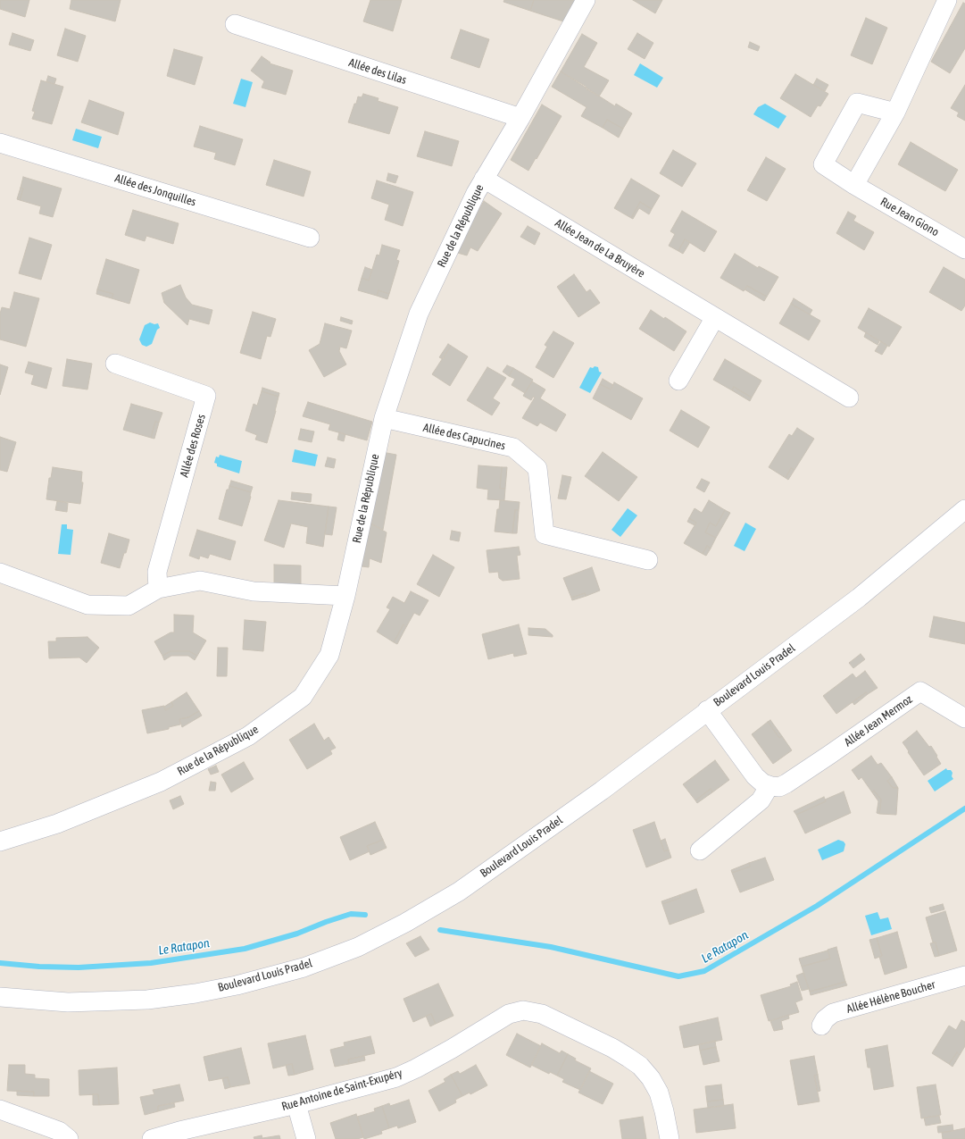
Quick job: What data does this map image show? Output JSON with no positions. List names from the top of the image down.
{
  "streets": {
    "street": [
      "Allée des Lilas",
      "Allée des Jonquilles",
      "Rue Jean Giono",
      "Rue de la République",
      "Allée Jean de La Bruyère",
      "Allée des Capucines",
      "Allée des Roses",
      "Boulevard Louis Pradel",
      "Allée Jean Mermoz",
      "Allée Hélène Boucher",
      "Rue Antoine de Saint-Exupéry"
    ]
  },
  "crossings": [
    ["Allée des Lilas", "Rue de la République"],
    ["Rue de la République", "Allée Jean de La Bruyère"],
    ["Rue de la République", "Allée des Capucines"]
  ],
  "water": ["Le Ratapon"]
}
